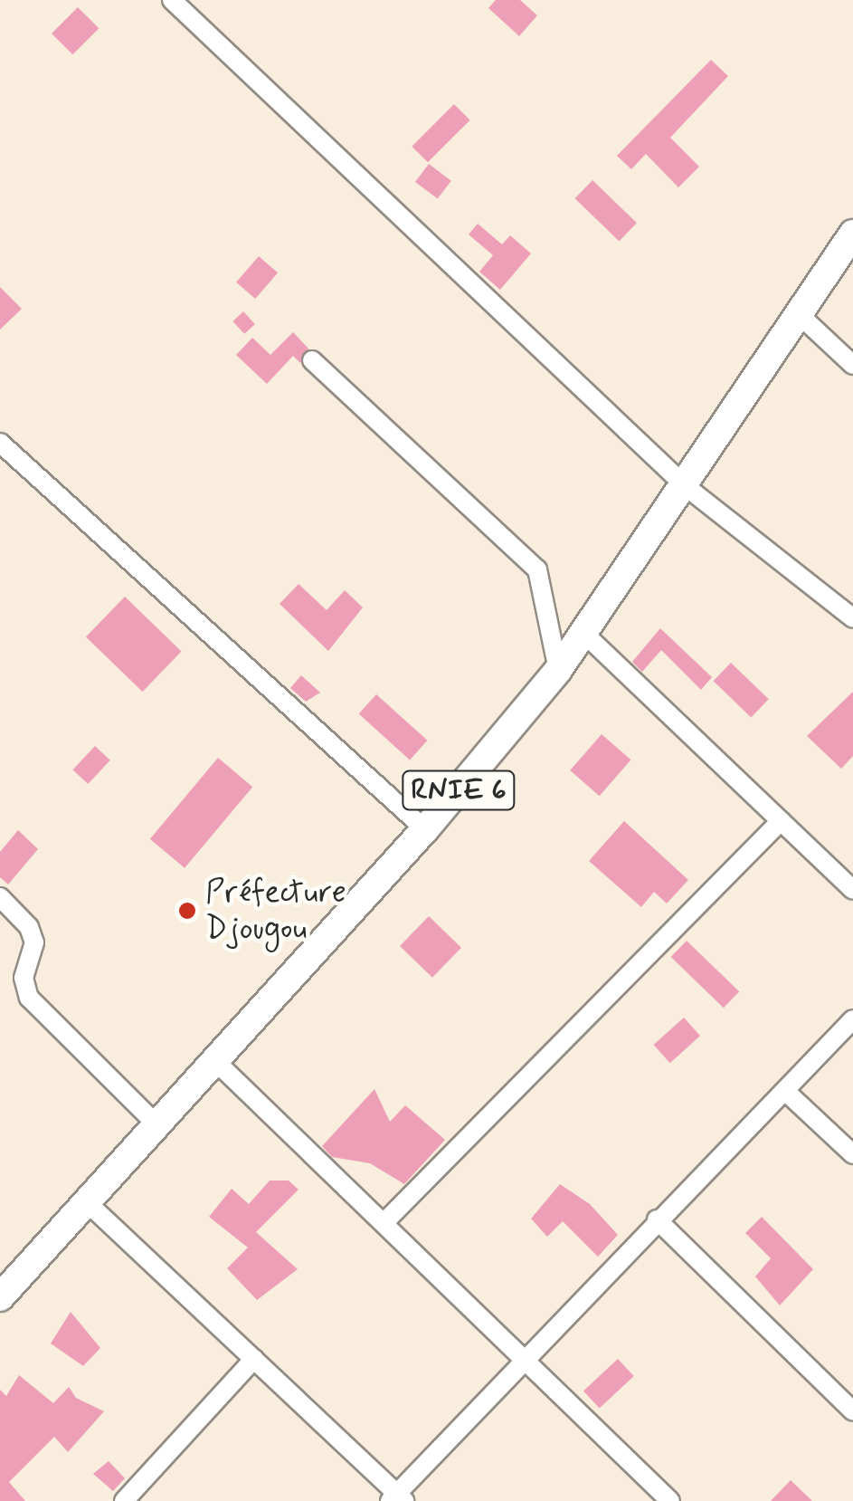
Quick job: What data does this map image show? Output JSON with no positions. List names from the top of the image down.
{
  "streets": {
    "main road": ["RNIE 6"]
  },
  "places": ["Préfecture Djougou"]
}
